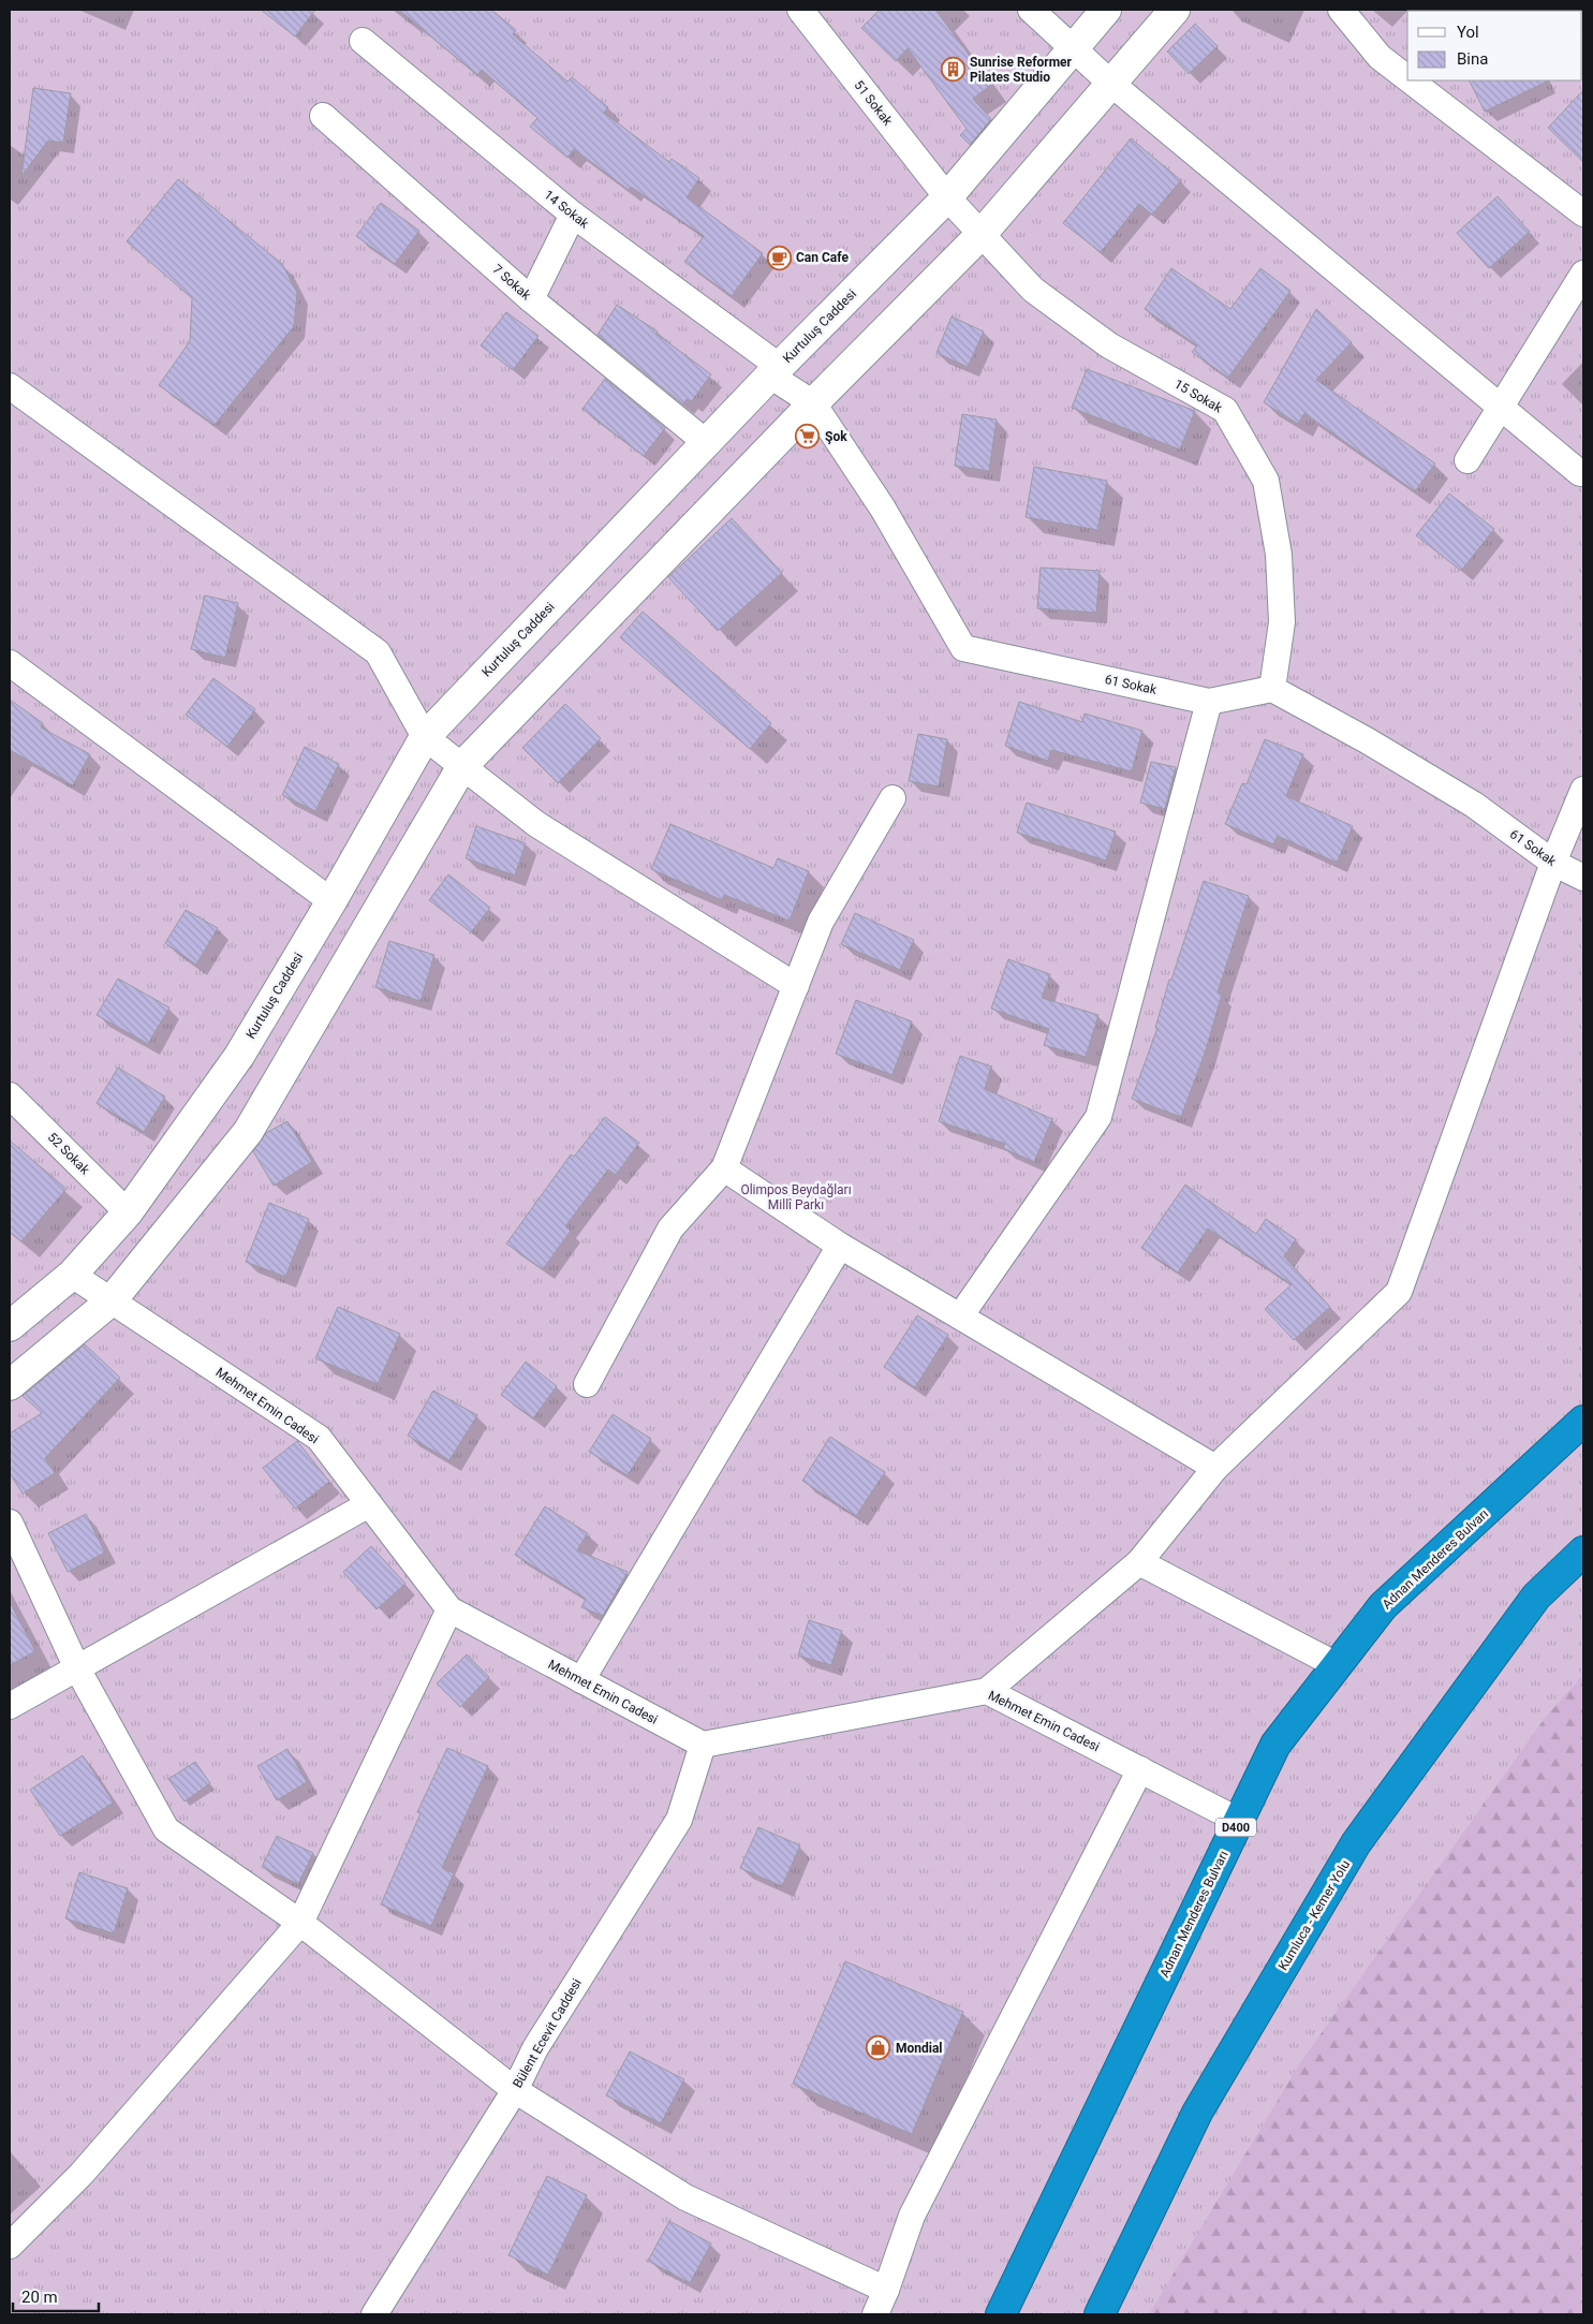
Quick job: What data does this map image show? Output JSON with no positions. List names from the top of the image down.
{
  "streets": {
    "highway": ["Adnan Menderes Bulvarı", "D400", "Kumluca - Kemer Yolu"],
    "street": [
      "51 Sokak",
      "14 Sokak",
      "7 Sokak",
      "Kurtuluş Caddesi",
      "15 Sokak",
      "61 Sokak",
      "52 Sokak",
      "Mehmet Emin Cadesi",
      "Bülent Ecevit Caddesi"
    ]
  },
  "crossings": [
    ["51 Sokak", "Kurtuluş Caddesi"],
    ["51 Sokak", "15 Sokak"],
    ["14 Sokak", "Kurtuluş Caddesi"],
    ["14 Sokak", "61 Sokak"],
    ["7 Sokak", "Kurtuluş Caddesi"],
    ["Kurtuluş Caddesi", "15 Sokak"],
    ["Kurtuluş Caddesi", "61 Sokak"],
    ["Kurtuluş Caddesi", "52 Sokak"],
    ["Kurtuluş Caddesi", "Mehmet Emin Cadesi"],
    ["15 Sokak", "61 Sokak"],
    ["Mehmet Emin Cadesi", "Adnan Menderes Bulvarı"],
    ["Mehmet Emin Cadesi", "Bülent Ecevit Caddesi"]
  ],
  "parks": ["Olimpos Beydağları Millî Parkı"],
  "places": {
    "building": ["Sunrise Reformer Pilates Studio"],
    "cafe": ["Can Cafe"],
    "supermarket": ["Şok"],
    "shop": ["Mondial"]
  },
  "legend": ["Yol", "Bina"],
  "scale_bar": "20 m"
}
